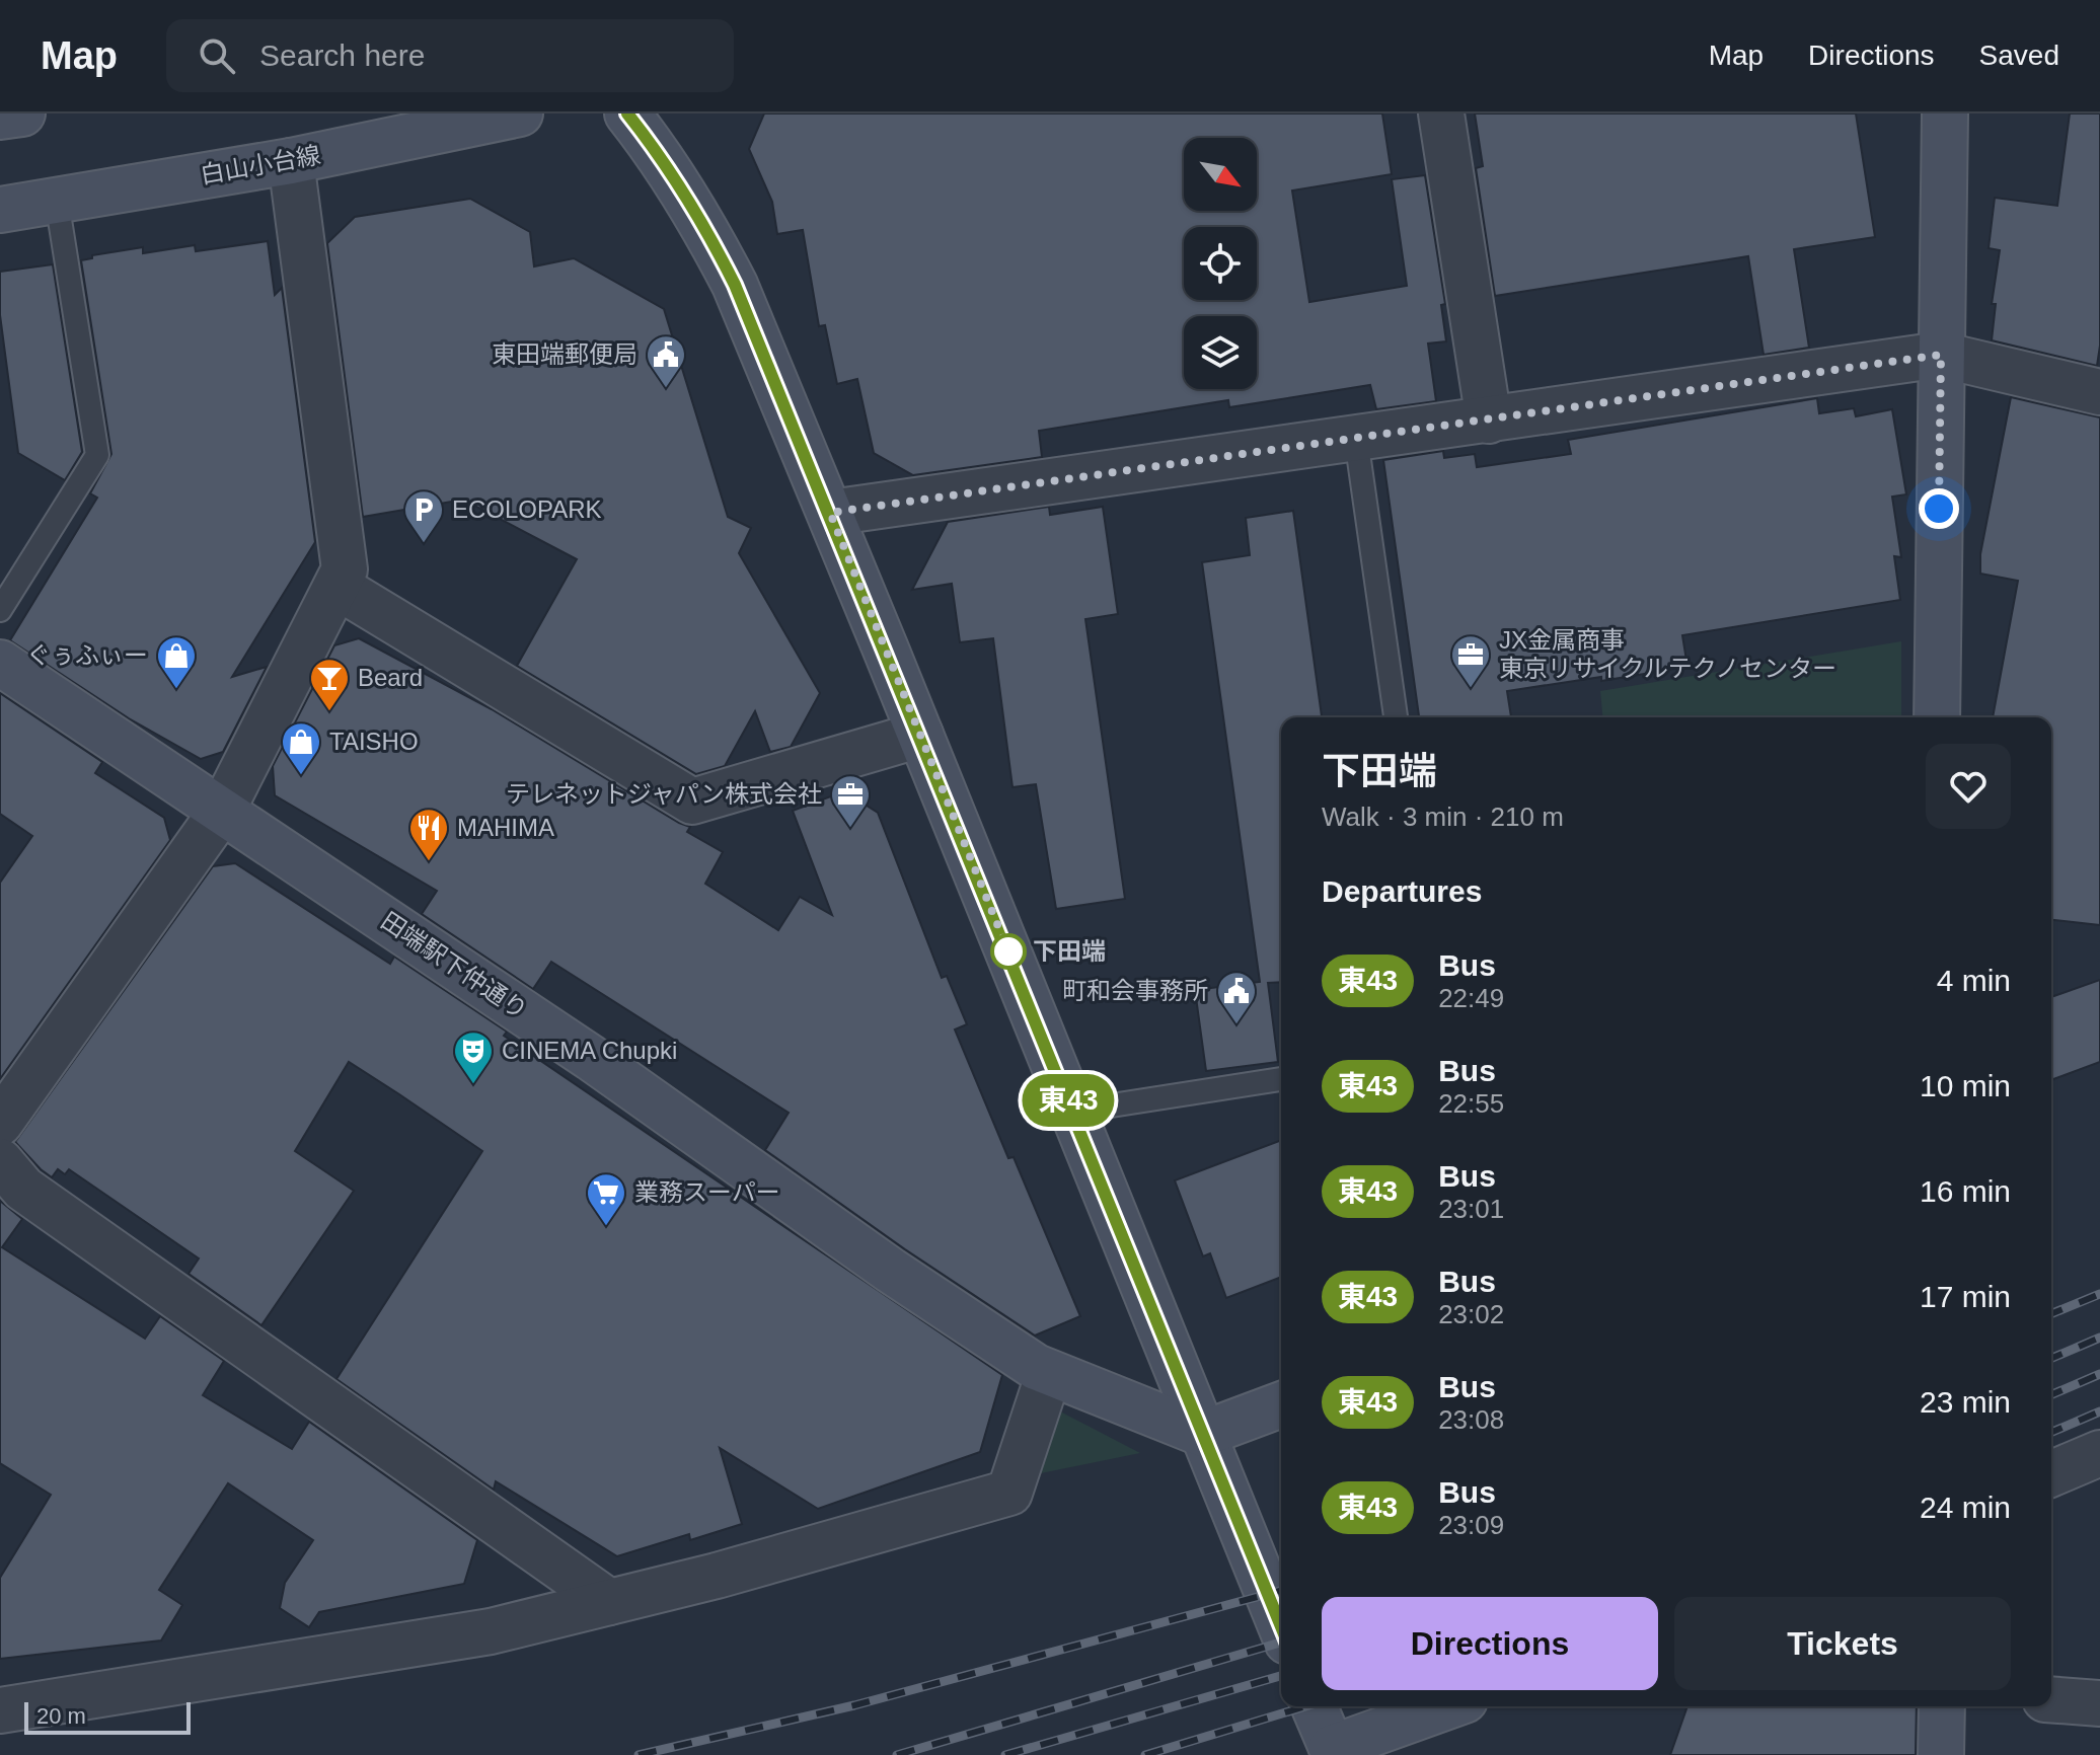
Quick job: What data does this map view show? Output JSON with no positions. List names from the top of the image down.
{
  "streets": {
    "street": ["白山小台線", "田端駅下仲通り"]
  },
  "places": {
    "public building": ["東田端郵便局", "町和会事務所"],
    "parking": ["ECOLOPARK"],
    "office": ["JX金属商事 東京リサイクルテクノセンター", "テレネットジャパン株式会社"],
    "shop": ["ぐぅふぃー", "TAISHO"],
    "bar": ["Beard"],
    "restaurant": ["MAHIMA"],
    "other": ["下田端"],
    "theatre": ["CINEMA Chupki"],
    "supermarket": ["業務スーパー"]
  },
  "lines": ["bus line 東43"],
  "scale_bar": "20 m",
  "north": "bottom right",
  "page": {
    "header": "Map",
    "search": "Search here",
    "nav": ["Map", "Directions", "Saved"],
    "on_map": "東43",
    "heading": [
      ["下田端", "Walk · 3 min · 210 m"],
      "Departures"
    ],
    "list": [
      {
        "mark": "東43",
        "name": "Bus",
        "note": "22:49",
        "value": "4 min"
      },
      {
        "mark": "東43",
        "name": "Bus",
        "note": "22:55",
        "value": "10 min"
      },
      {
        "mark": "東43",
        "name": "Bus",
        "note": "23:01",
        "value": "16 min"
      },
      {
        "mark": "東43",
        "name": "Bus",
        "note": "23:02",
        "value": "17 min"
      },
      {
        "mark": "東43",
        "name": "Bus",
        "note": "23:08",
        "value": "23 min"
      },
      {
        "mark": "東43",
        "name": "Bus",
        "note": "23:09",
        "value": "24 min"
      }
    ],
    "buttons": ["Directions", "Tickets"],
    "scale": "20 m"
  }
}
